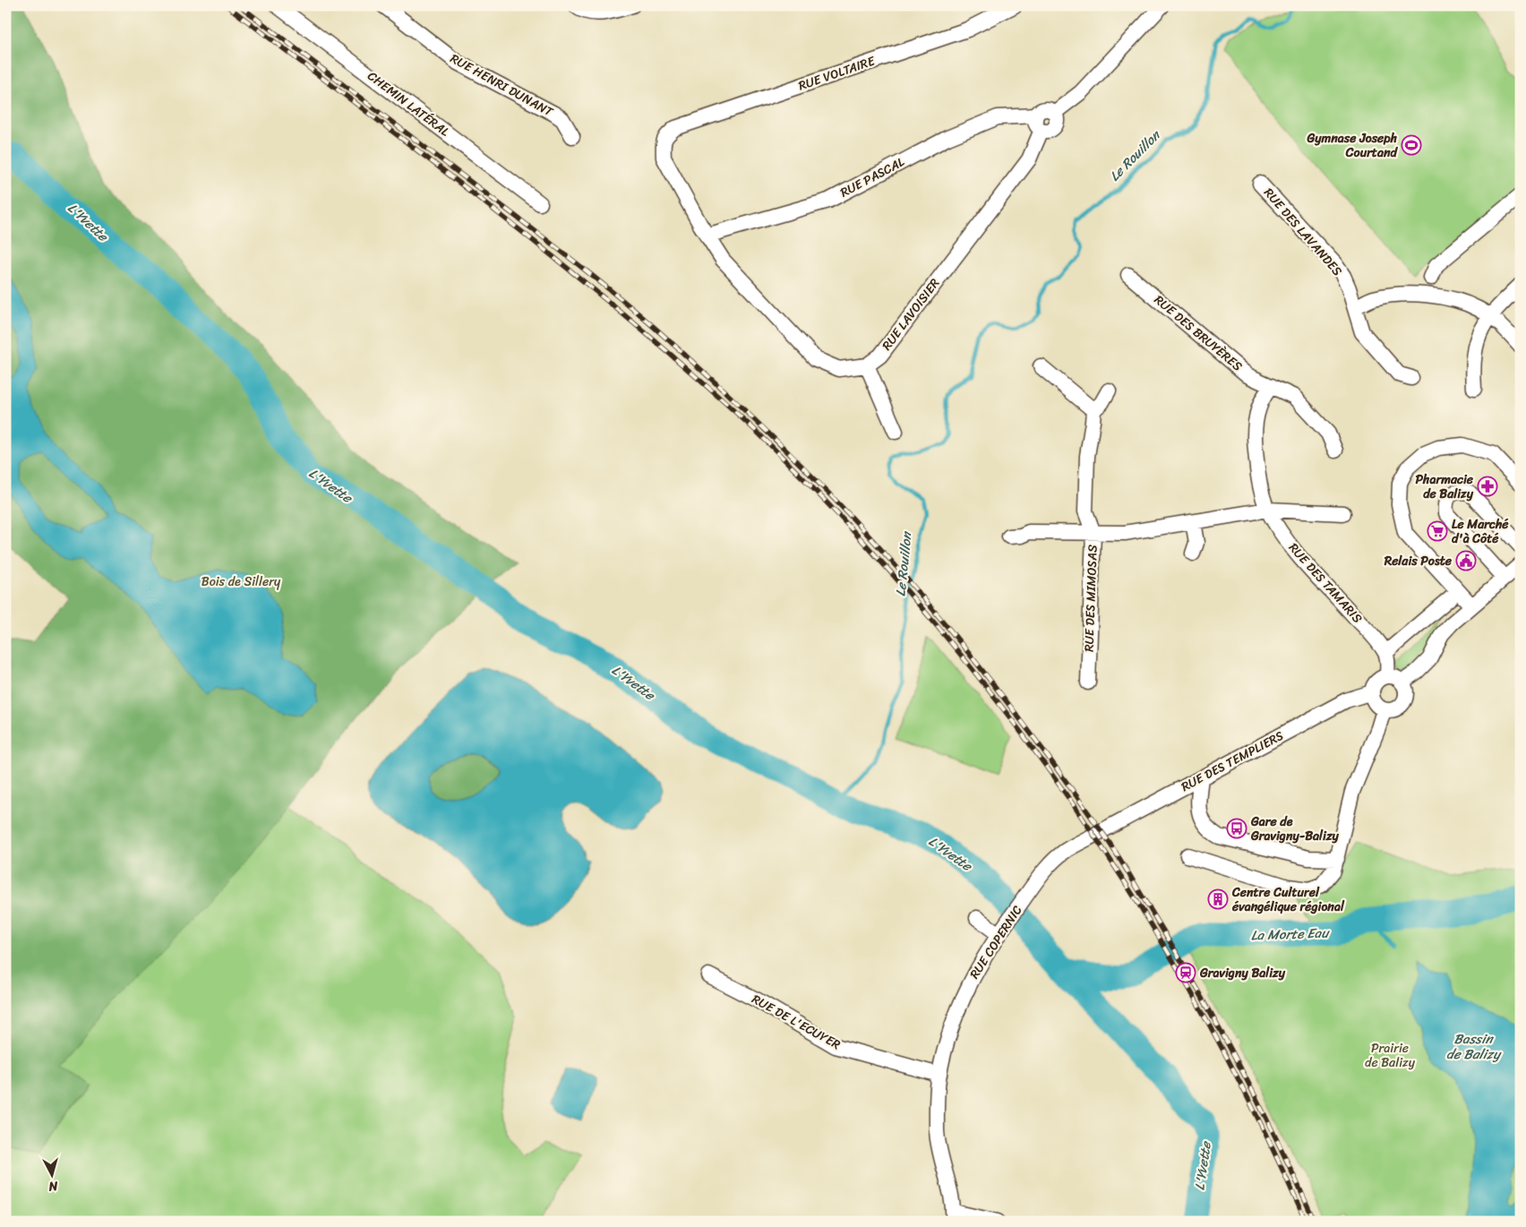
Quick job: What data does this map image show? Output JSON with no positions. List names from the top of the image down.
{
  "streets": {
    "street": [
      "RUE VOLTAIRE",
      "RUE HENRI DUNANT",
      "CHEMIN LATÉRAL",
      "RUE PASCAL",
      "RUE DES LAVANDES",
      "RUE LAVOISIER",
      "RUE DES BRUYÈRES",
      "RUE DES TAMARIS",
      "RUE DES MIMOSAS",
      "RUE DES TEMPLIERS",
      "RUE COPERNIC",
      "RUE DE L'ECUYER"
    ]
  },
  "crossings": [
    ["RUE VOLTAIRE", "RUE PASCAL"],
    ["RUE PASCAL", "RUE LAVOISIER"],
    ["RUE DES BRUYÈRES", "RUE DES TAMARIS"],
    ["RUE DES TEMPLIERS", "RUE COPERNIC"],
    ["RUE COPERNIC", "RUE DE L'ECUYER"]
  ],
  "water": [
    "Le Rouillon",
    "L'Yvette",
    "La Morte Eau",
    "Bassin de Balizy"
  ],
  "parks": ["Bois de Sillery", "Prairie de Balizy"],
  "places": {
    "sports": ["Gymnase Joseph Courtand"],
    "pharmacy": ["Pharmacie de Balizy"],
    "supermarket": ["Le Marché d'à Côté"],
    "public building": ["Relais Poste"],
    "bus stop": ["Gare de Gravigny-Balizy"],
    "building": ["Centre Culturel évangélique régional"],
    "station": ["Gravigny Balizy"]
  },
  "north": "bottom"
}
